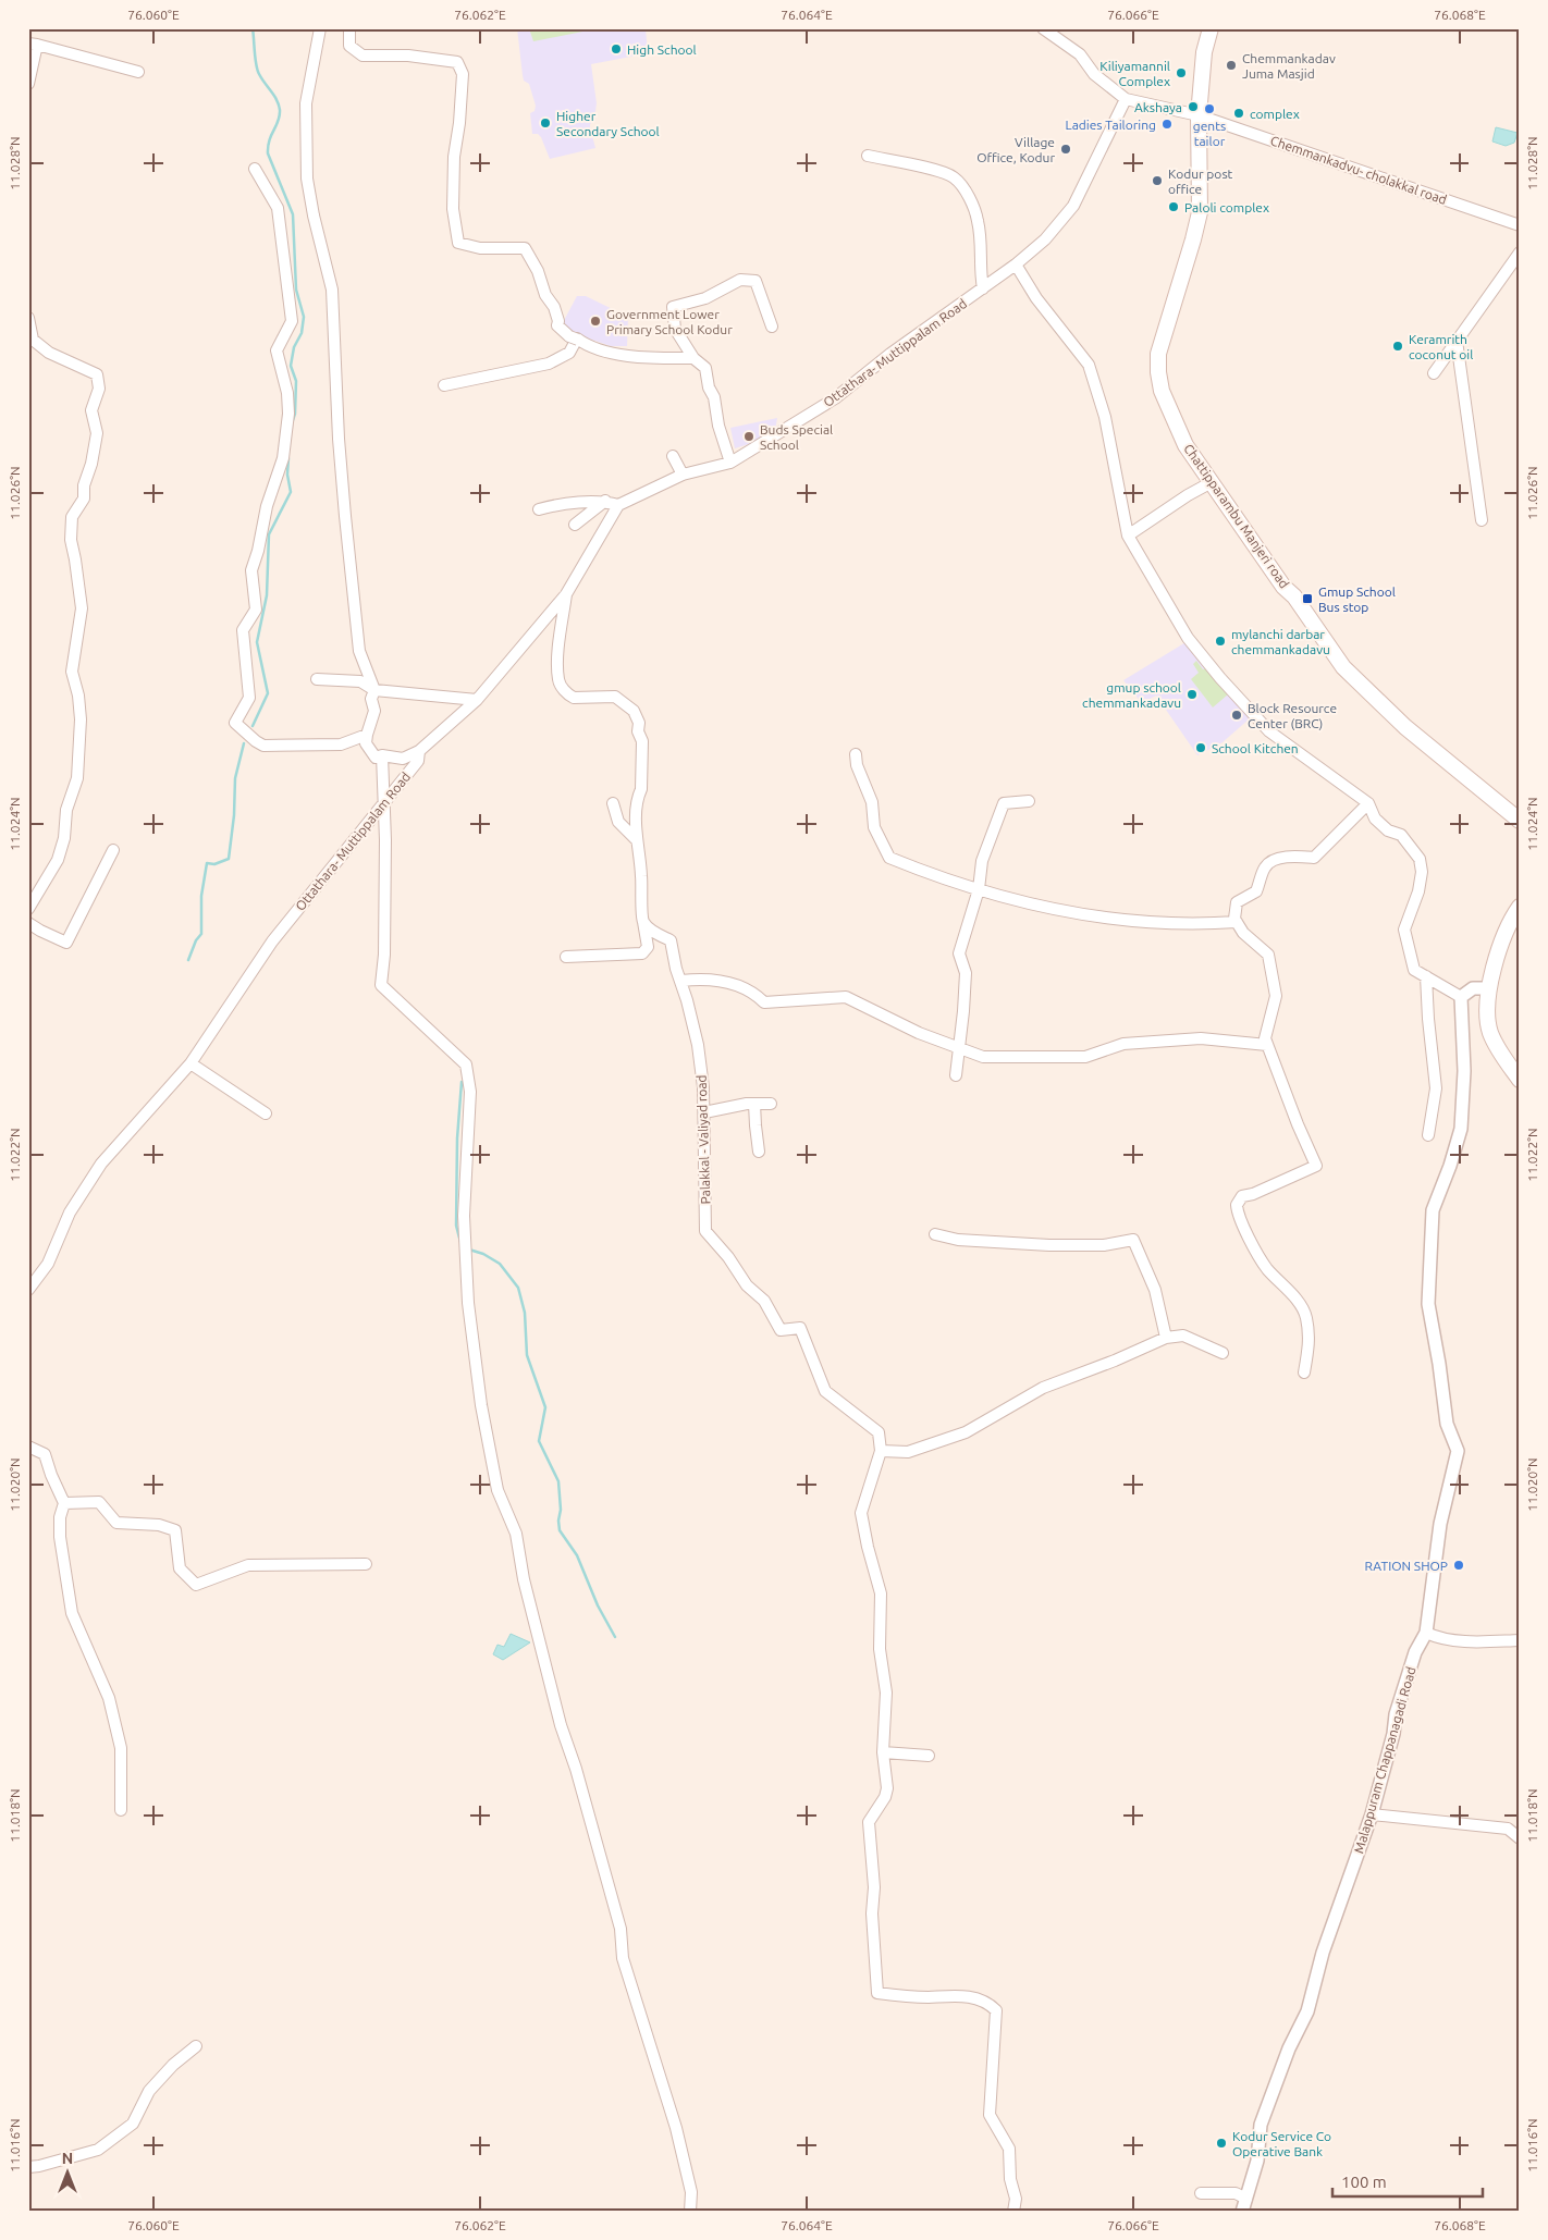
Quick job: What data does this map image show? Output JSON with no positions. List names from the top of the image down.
{
  "streets": {
    "main road": ["Chattipparambu Manjeri road"],
    "street": [
      "Chemmankadvu- cholakkal road",
      "Ottathara- Muttippalam Road",
      "Palakkal - Valiyad road",
      "Malappuram Chappanagadi Road"
    ]
  },
  "crossings": [
    ["Chemmankadvu- cholakkal road", "Chattipparambu Manjeri road"]
  ],
  "places": {
    "other": [
      "High School",
      "Chemmankadav Juma Masjid",
      "Kiliyamannil Complex",
      "Akshaya",
      "gents tailor",
      "complex",
      "Higher Secondary School",
      "Ladies Tailoring",
      "Village Office, Kodur",
      "Kodur post office",
      "Paloli complex",
      "Government Lower Primary School Kodur",
      "Keramrith coconut oil",
      "Buds Special School",
      "mylanchi darbar chemmankadavu",
      "gmup school chemmankadavu",
      "Block Resource Center (BRC)",
      "School Kitchen",
      "RATION SHOP",
      "Kodur Service Co Operative Bank"
    ],
    "transit": ["Gmup School Bus stop"]
  },
  "scale_bar": "100 m",
  "north": "top",
  "coordinates": [
    "76.060°E",
    "76.062°E",
    "76.064°E",
    "76.066°E",
    "76.068°E",
    "11.028°N",
    "11.026°N",
    "11.024°N",
    "11.022°N",
    "11.020°N",
    "11.018°N",
    "11.016°N"
  ]
}
